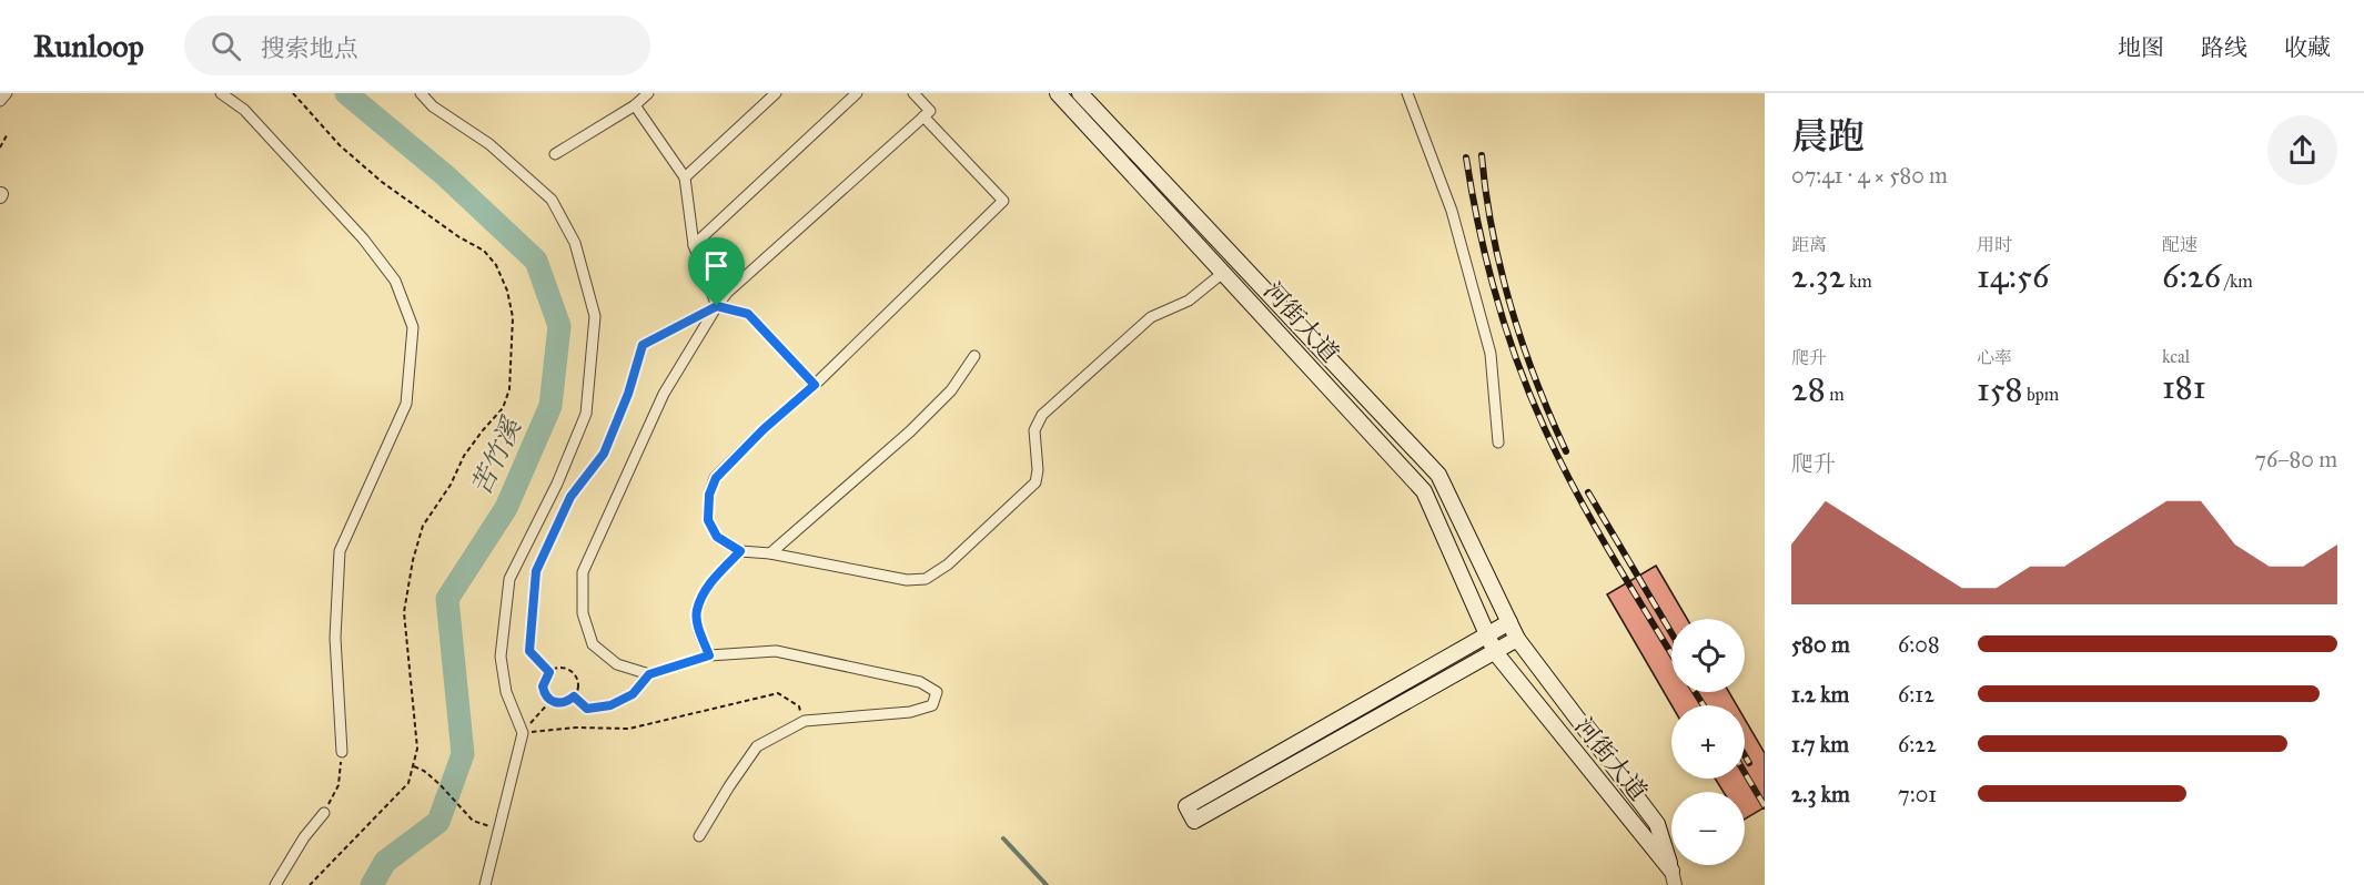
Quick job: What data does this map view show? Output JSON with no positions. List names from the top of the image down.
{
  "streets": {
    "main road": ["河街大道"]
  },
  "water": ["苦竹溪"],
  "page": {
    "header": "Runloop",
    "search": "搜索地点",
    "nav": ["地图", "路线", "收藏"],
    "heading": ["晨跑", "07:41 · 4 × 580 m"],
    "stats": [
      ["距离", "2.32 km"],
      ["用时", "14:56"],
      ["配速", "6:26 /km"],
      ["爬升", "28 m"],
      ["心率", "158 bpm"],
      ["kcal", "181"]
    ],
    "chart": ["爬升", "76–80 m"],
    "map_buttons": ["+", "−"],
    "list": [
      {
        "name": "580 m",
        "note": "6:08"
      },
      {
        "name": "1.2 km",
        "note": "6:12"
      },
      {
        "name": "1.7 km",
        "note": "6:22"
      },
      {
        "name": "2.3 km",
        "note": "7:01"
      }
    ]
  }
}
